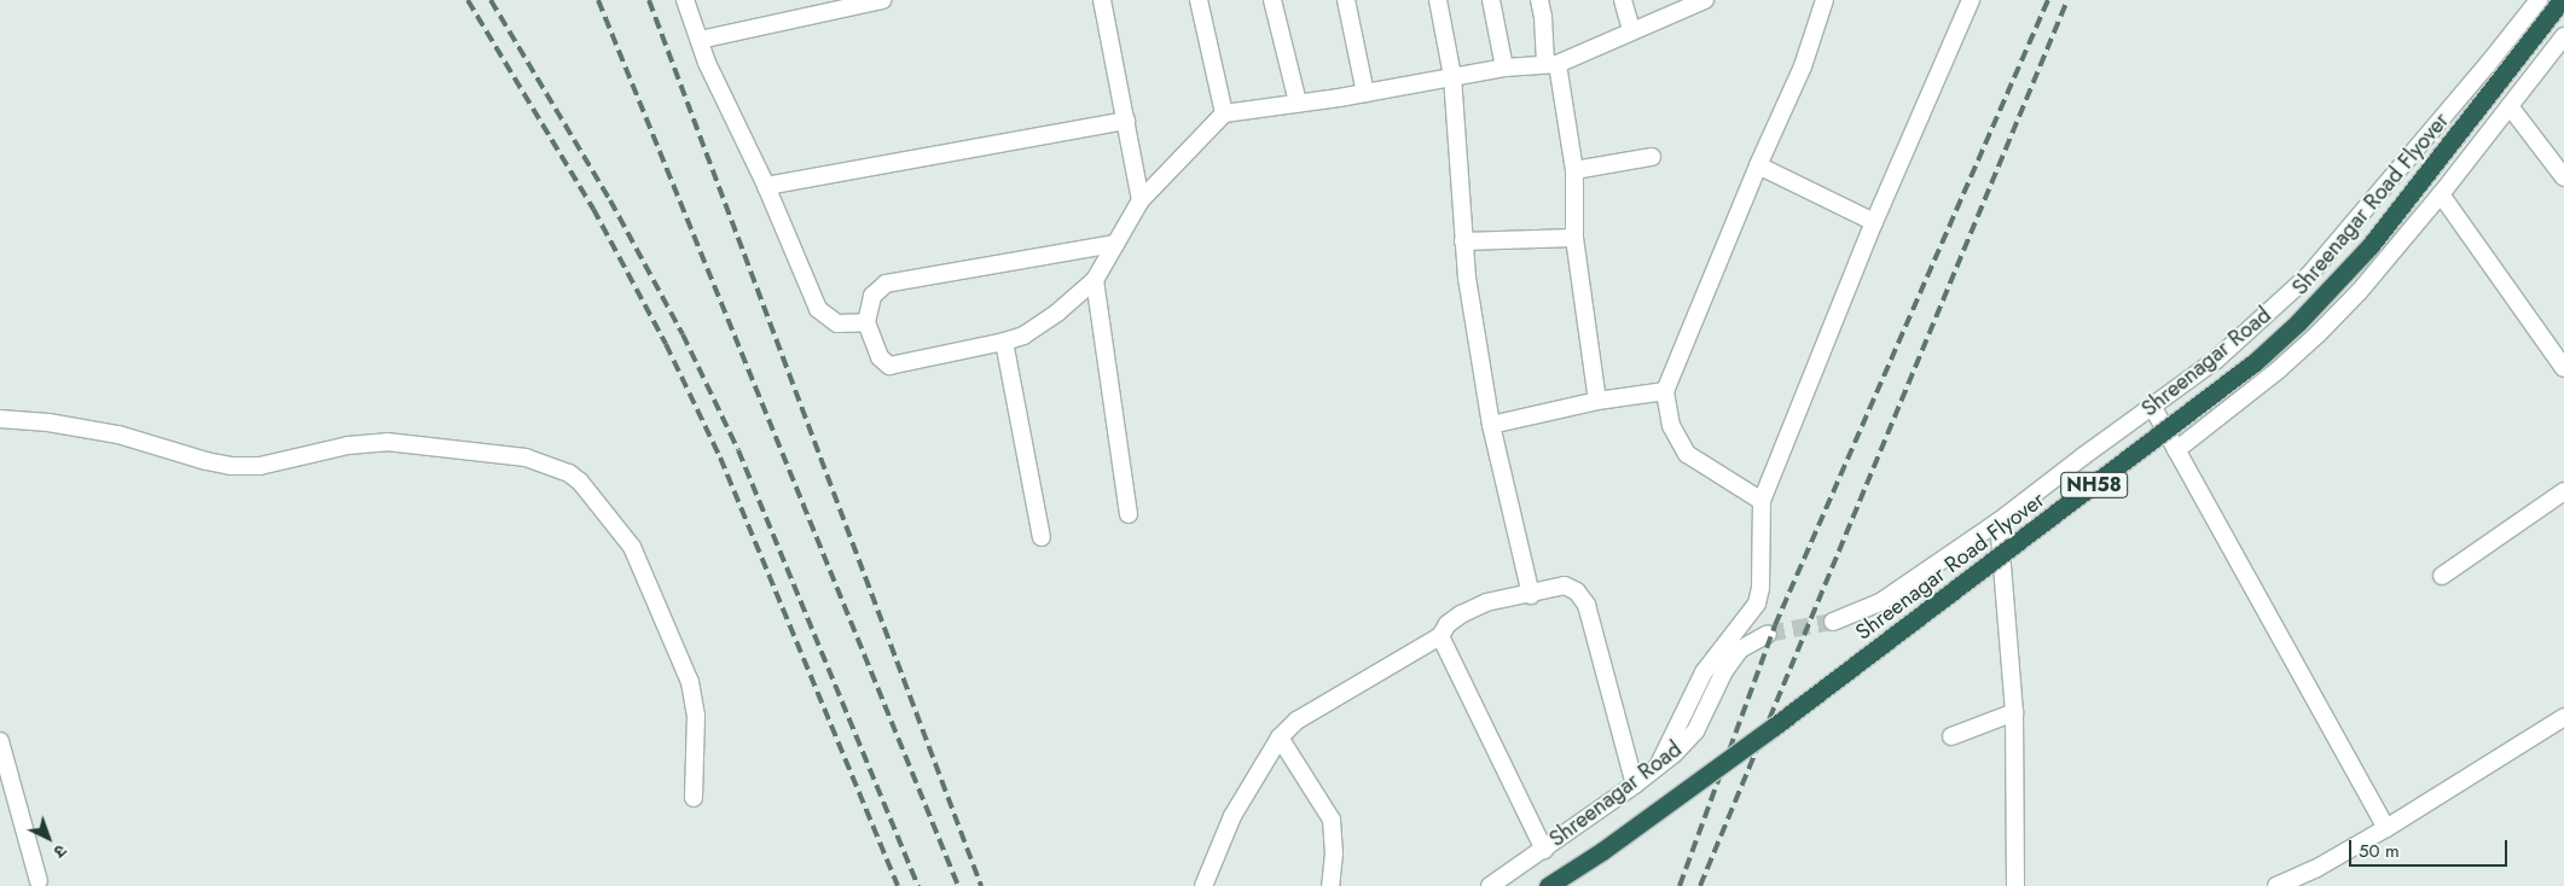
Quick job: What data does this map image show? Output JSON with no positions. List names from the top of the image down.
{
  "streets": {
    "highway": ["Shreenagar Road Flyover", "NH58"],
    "street": ["Shreenagar Road"]
  },
  "scale_bar": "50 m",
  "north": "bottom right"
}
